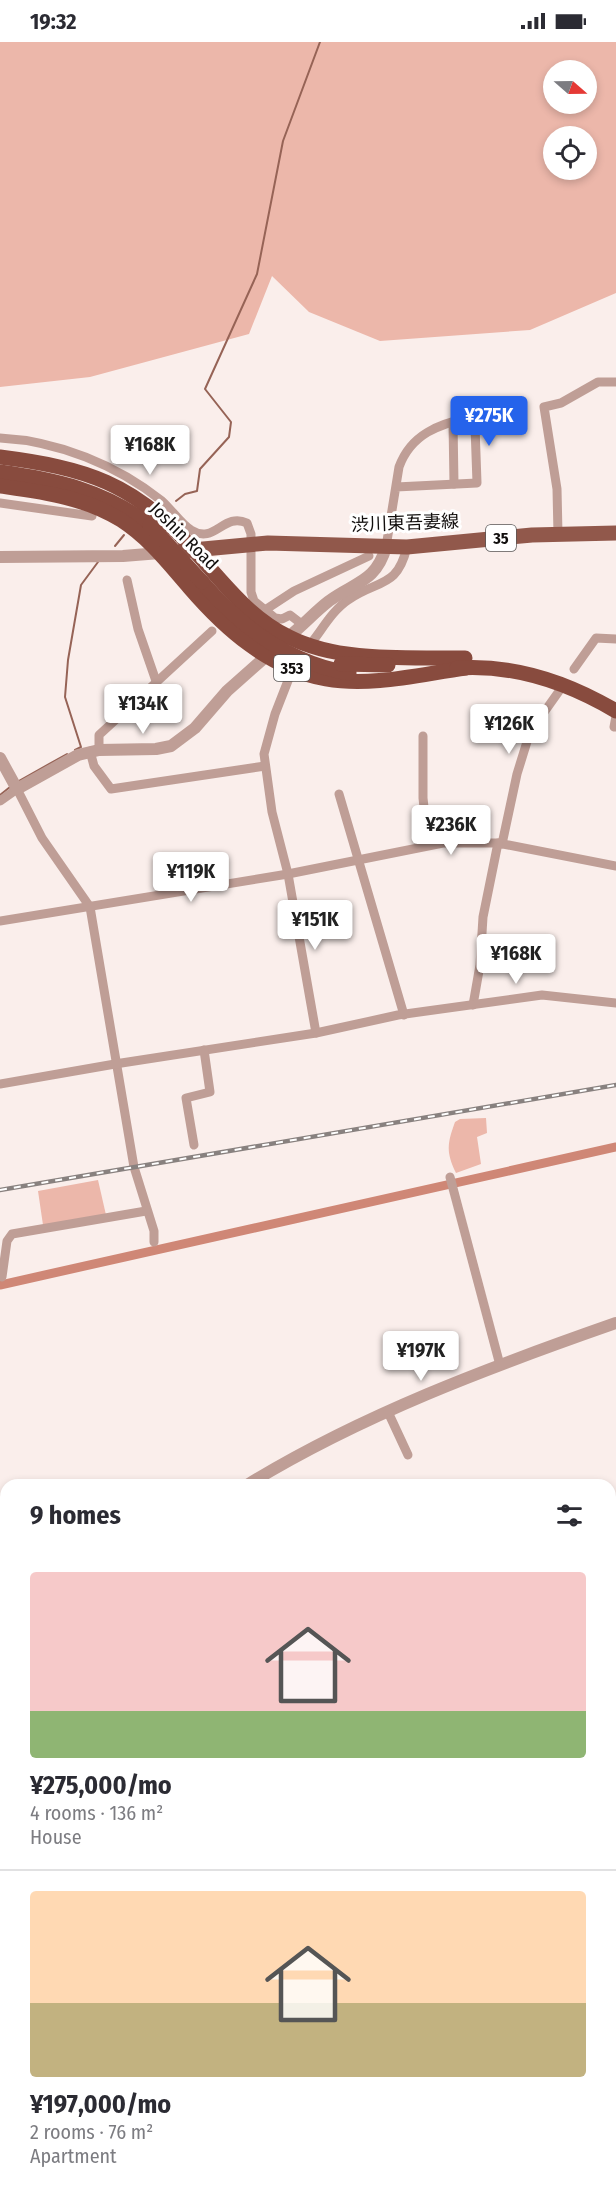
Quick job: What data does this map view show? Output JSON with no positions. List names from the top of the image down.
{
  "streets": {
    "highway": ["Joshin Road", "353"],
    "main road": ["渋川東吾妻線", "35"]
  },
  "crossings": [
    ["渋川東吾妻線", "353"],
    ["Joshin Road", "353"]
  ],
  "north": "right",
  "page": {
    "status": "19:32",
    "price": [
      "¥275K",
      "¥168K",
      "¥134K",
      "¥126K",
      "¥236K",
      "¥119K",
      "¥151K",
      "¥168K",
      "¥197K"
    ],
    "heading": "9 homes",
    "list": [
      {
        "name": "¥275,000/mo",
        "note": "4 rooms · 136 m² · House"
      },
      {
        "name": "¥197,000/mo",
        "note": "2 rooms · 76 m² · Apartment"
      }
    ]
  }
}
